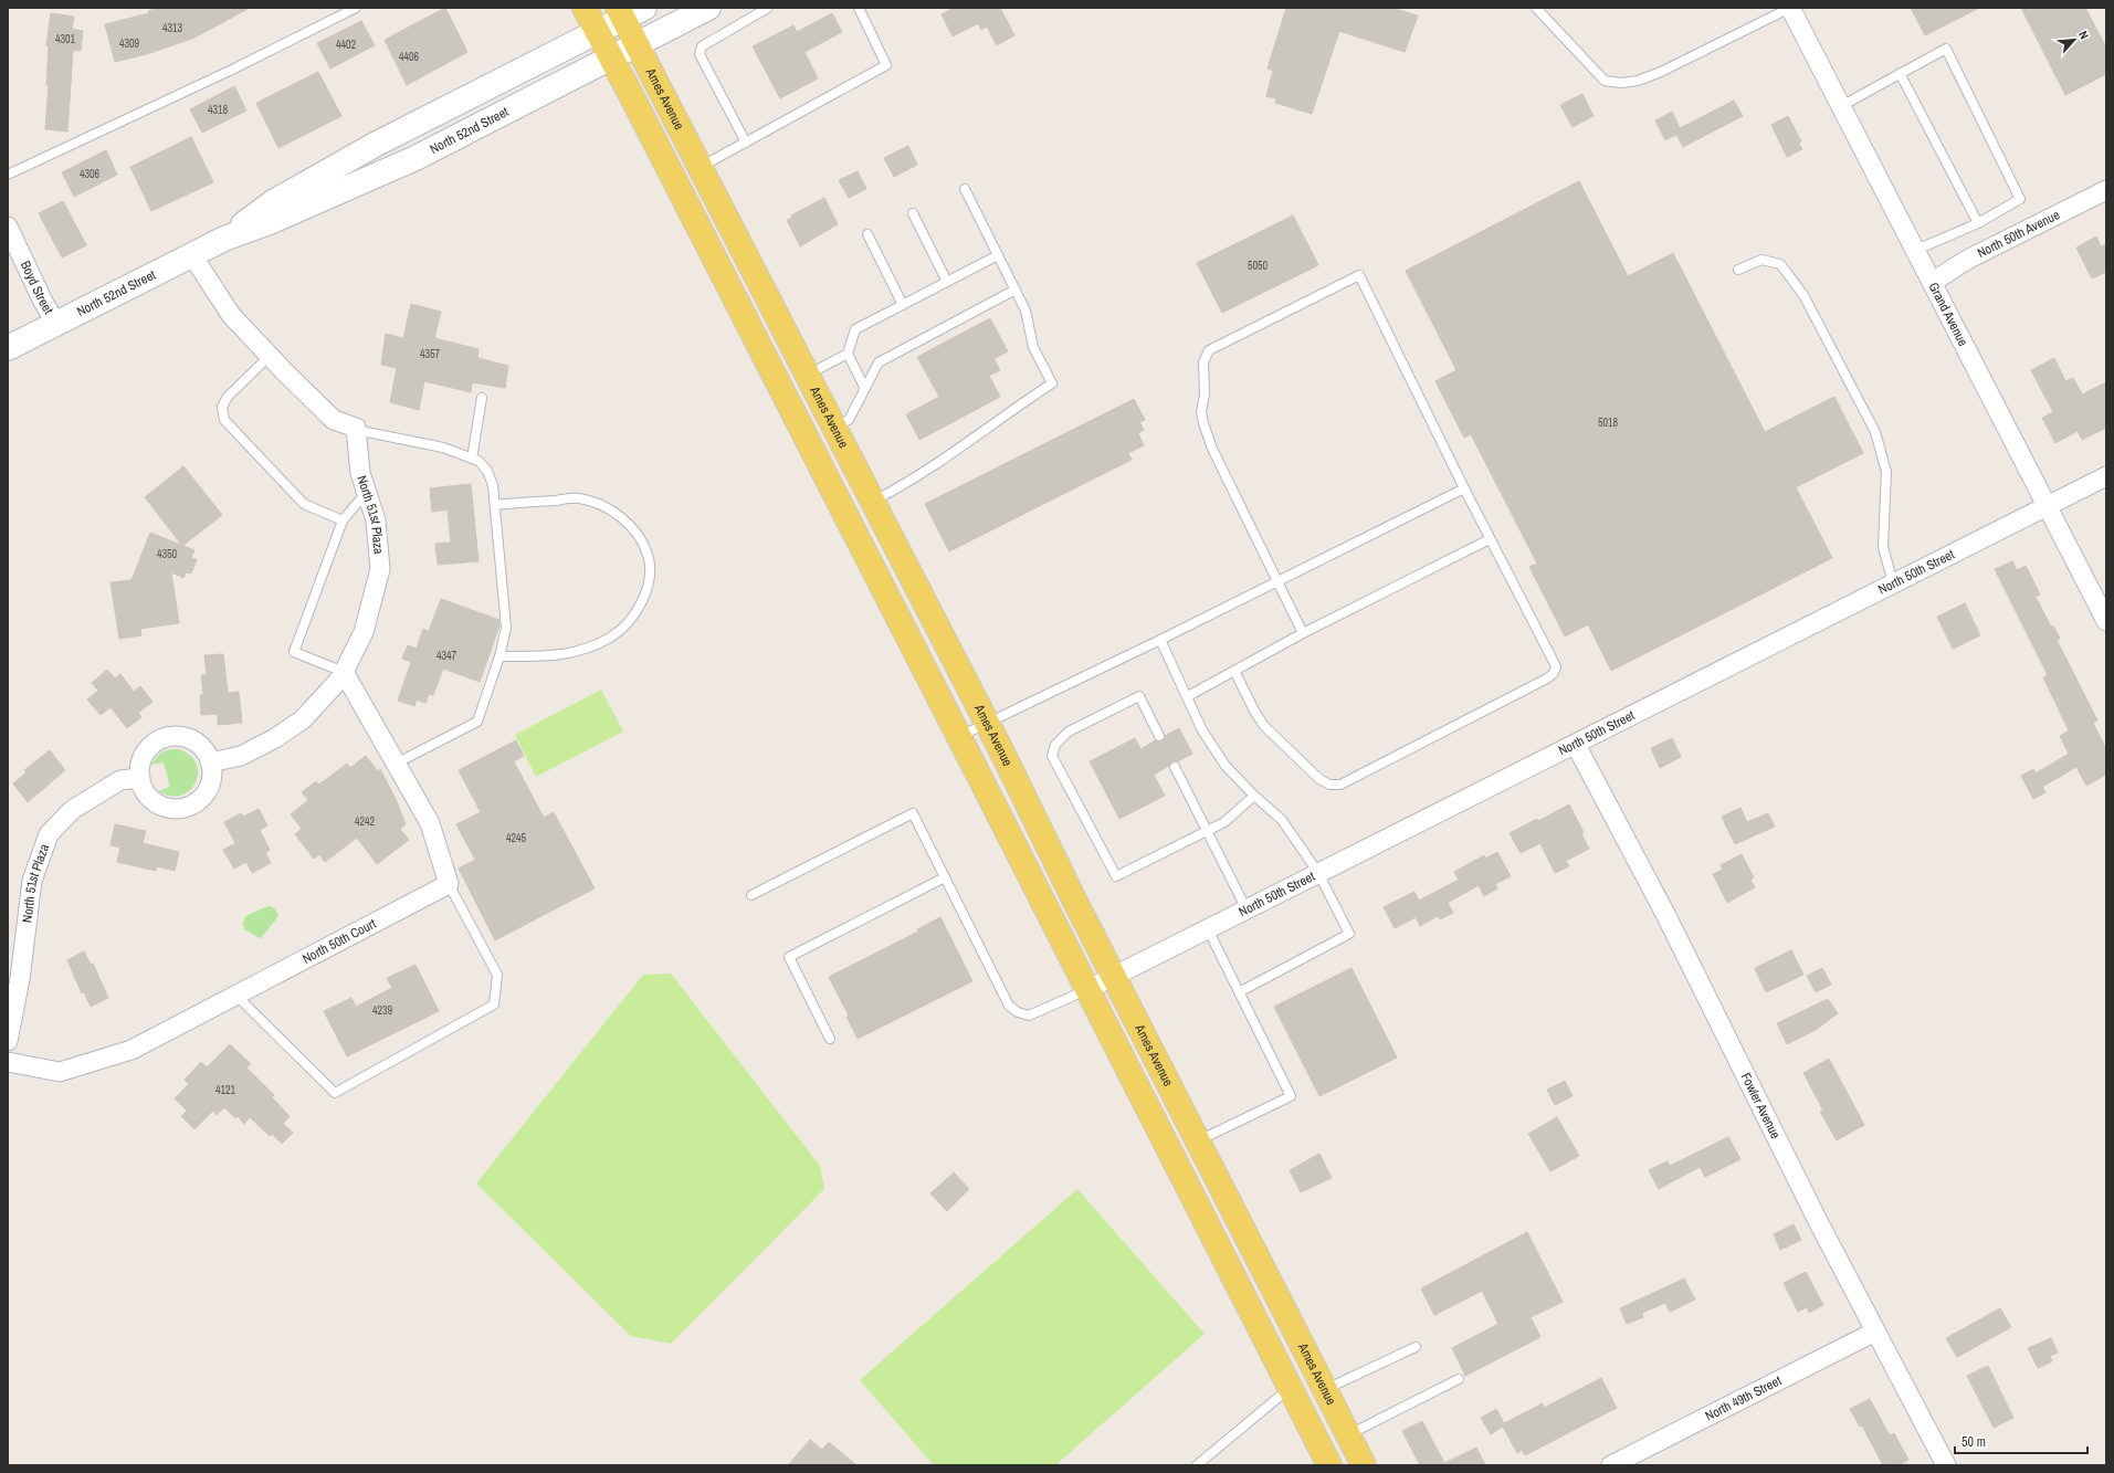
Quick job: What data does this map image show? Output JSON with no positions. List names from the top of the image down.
{
  "streets": {
    "main road": ["Ames Avenue", "North 52nd Street"],
    "street": [
      "North 50th Avenue",
      "Boyd Street",
      "Grand Avenue",
      "North 51st Plaza",
      "North 50th Street",
      "North 50th Court",
      "Fowler Avenue",
      "North 49th Street"
    ]
  },
  "crossings": [
    ["Ames Avenue", "North 52nd Street"],
    ["Ames Avenue", "North 50th Street"],
    ["North 52nd Street", "Boyd Street"],
    ["North 50th Avenue", "Grand Avenue"],
    ["Grand Avenue", "North 50th Street"],
    ["North 50th Street", "Fowler Avenue"],
    ["Fowler Avenue", "North 49th Street"]
  ],
  "house_numbers": [
    "4313",
    "4301",
    "4309",
    "4402",
    "4406",
    "4318",
    "4306",
    "5050",
    "4357",
    "5018",
    "4350",
    "4347",
    "4242",
    "4245",
    "4239",
    "4121"
  ],
  "scale_bar": "50 m",
  "north": "top right"
}
